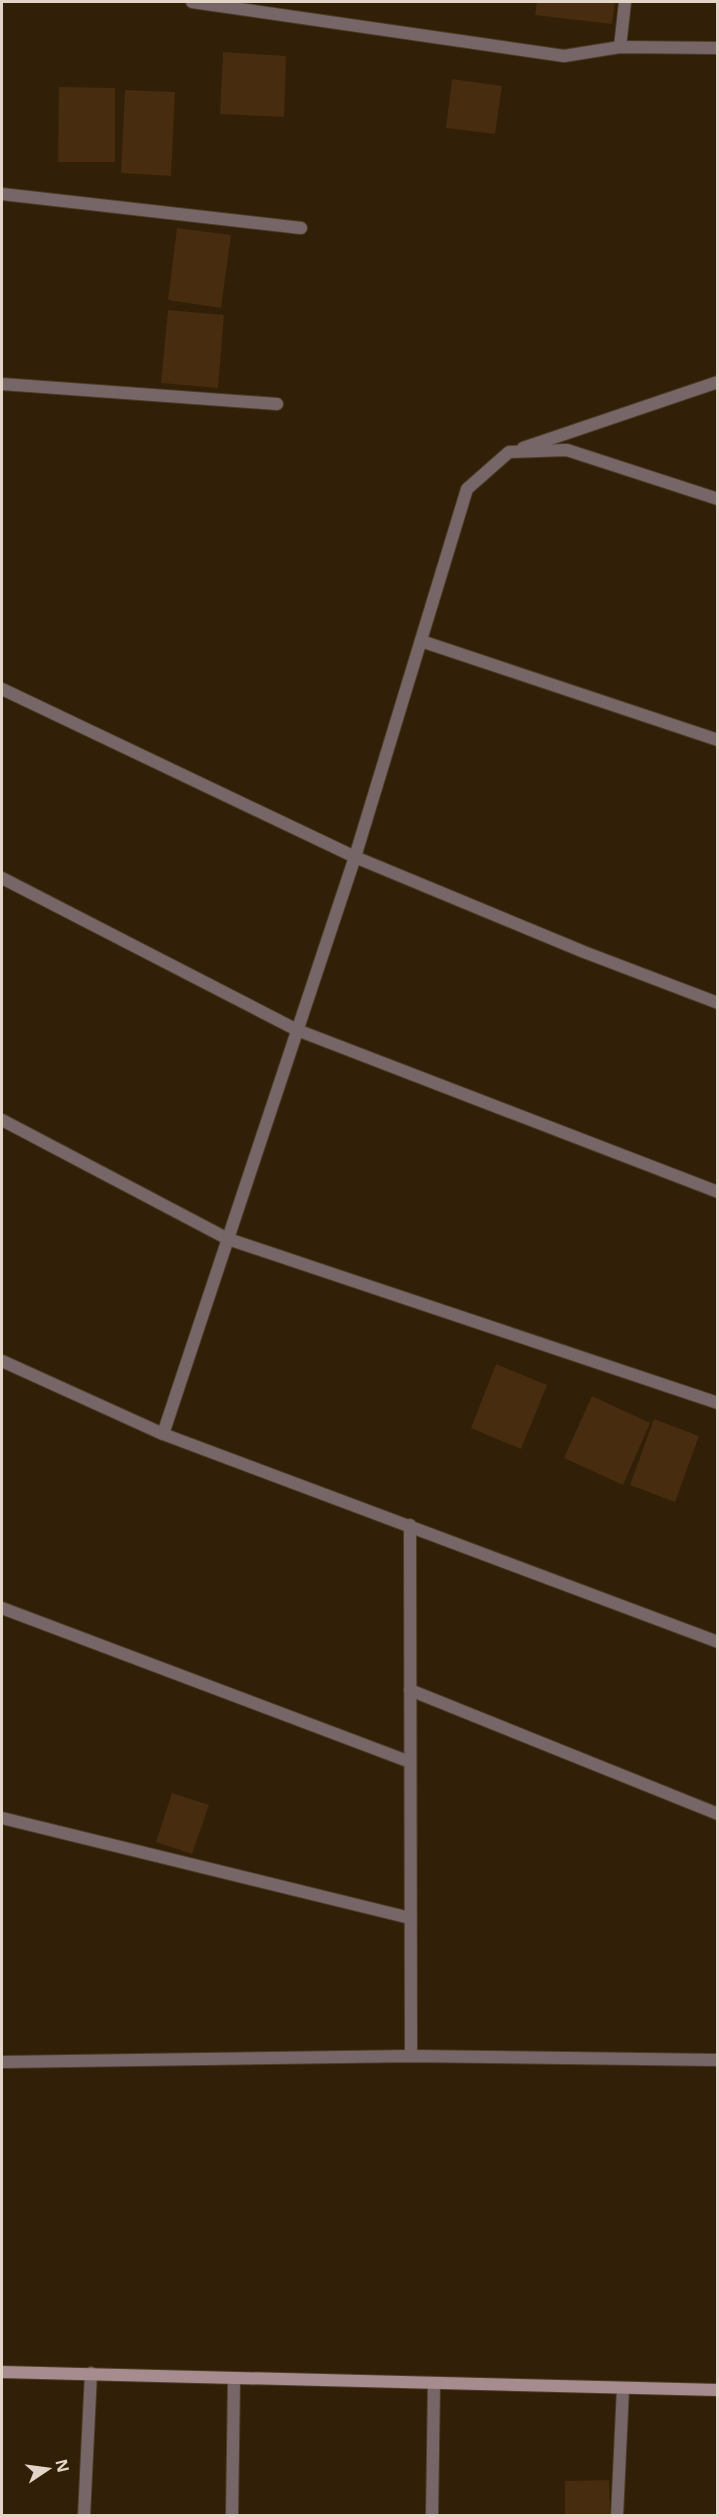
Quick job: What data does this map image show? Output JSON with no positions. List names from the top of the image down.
{
  "north": "right"
}
